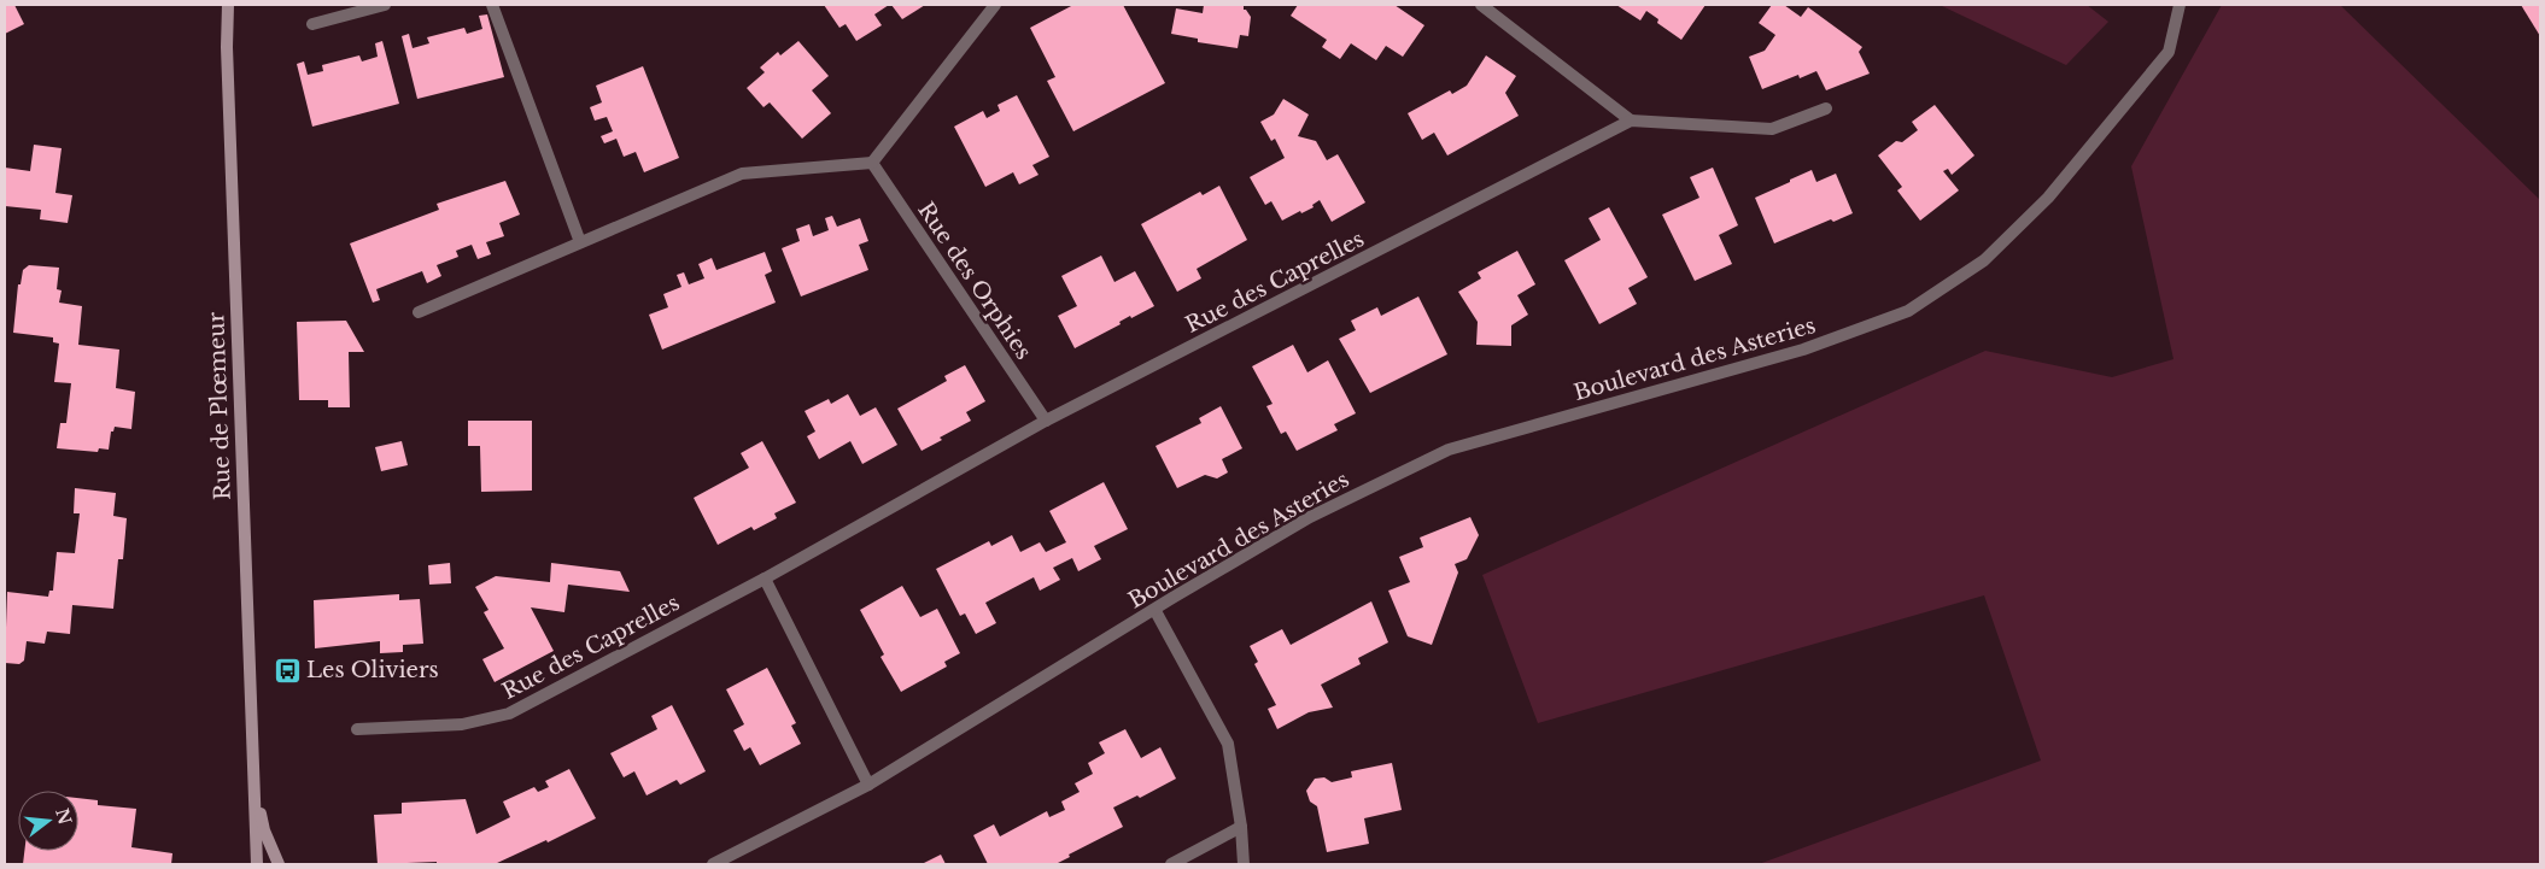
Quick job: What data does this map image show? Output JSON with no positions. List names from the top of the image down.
{
  "streets": {
    "main road": ["Rue de Plœmeur"],
    "street": ["Rue des Orphies", "Rue des Caprelles", "Boulevard des Asteries"]
  },
  "crossings": [
    ["Rue des Orphies", "Rue des Caprelles"]
  ],
  "places": {
    "bus stop": ["Les Oliviers"]
  },
  "north": "right"
}
